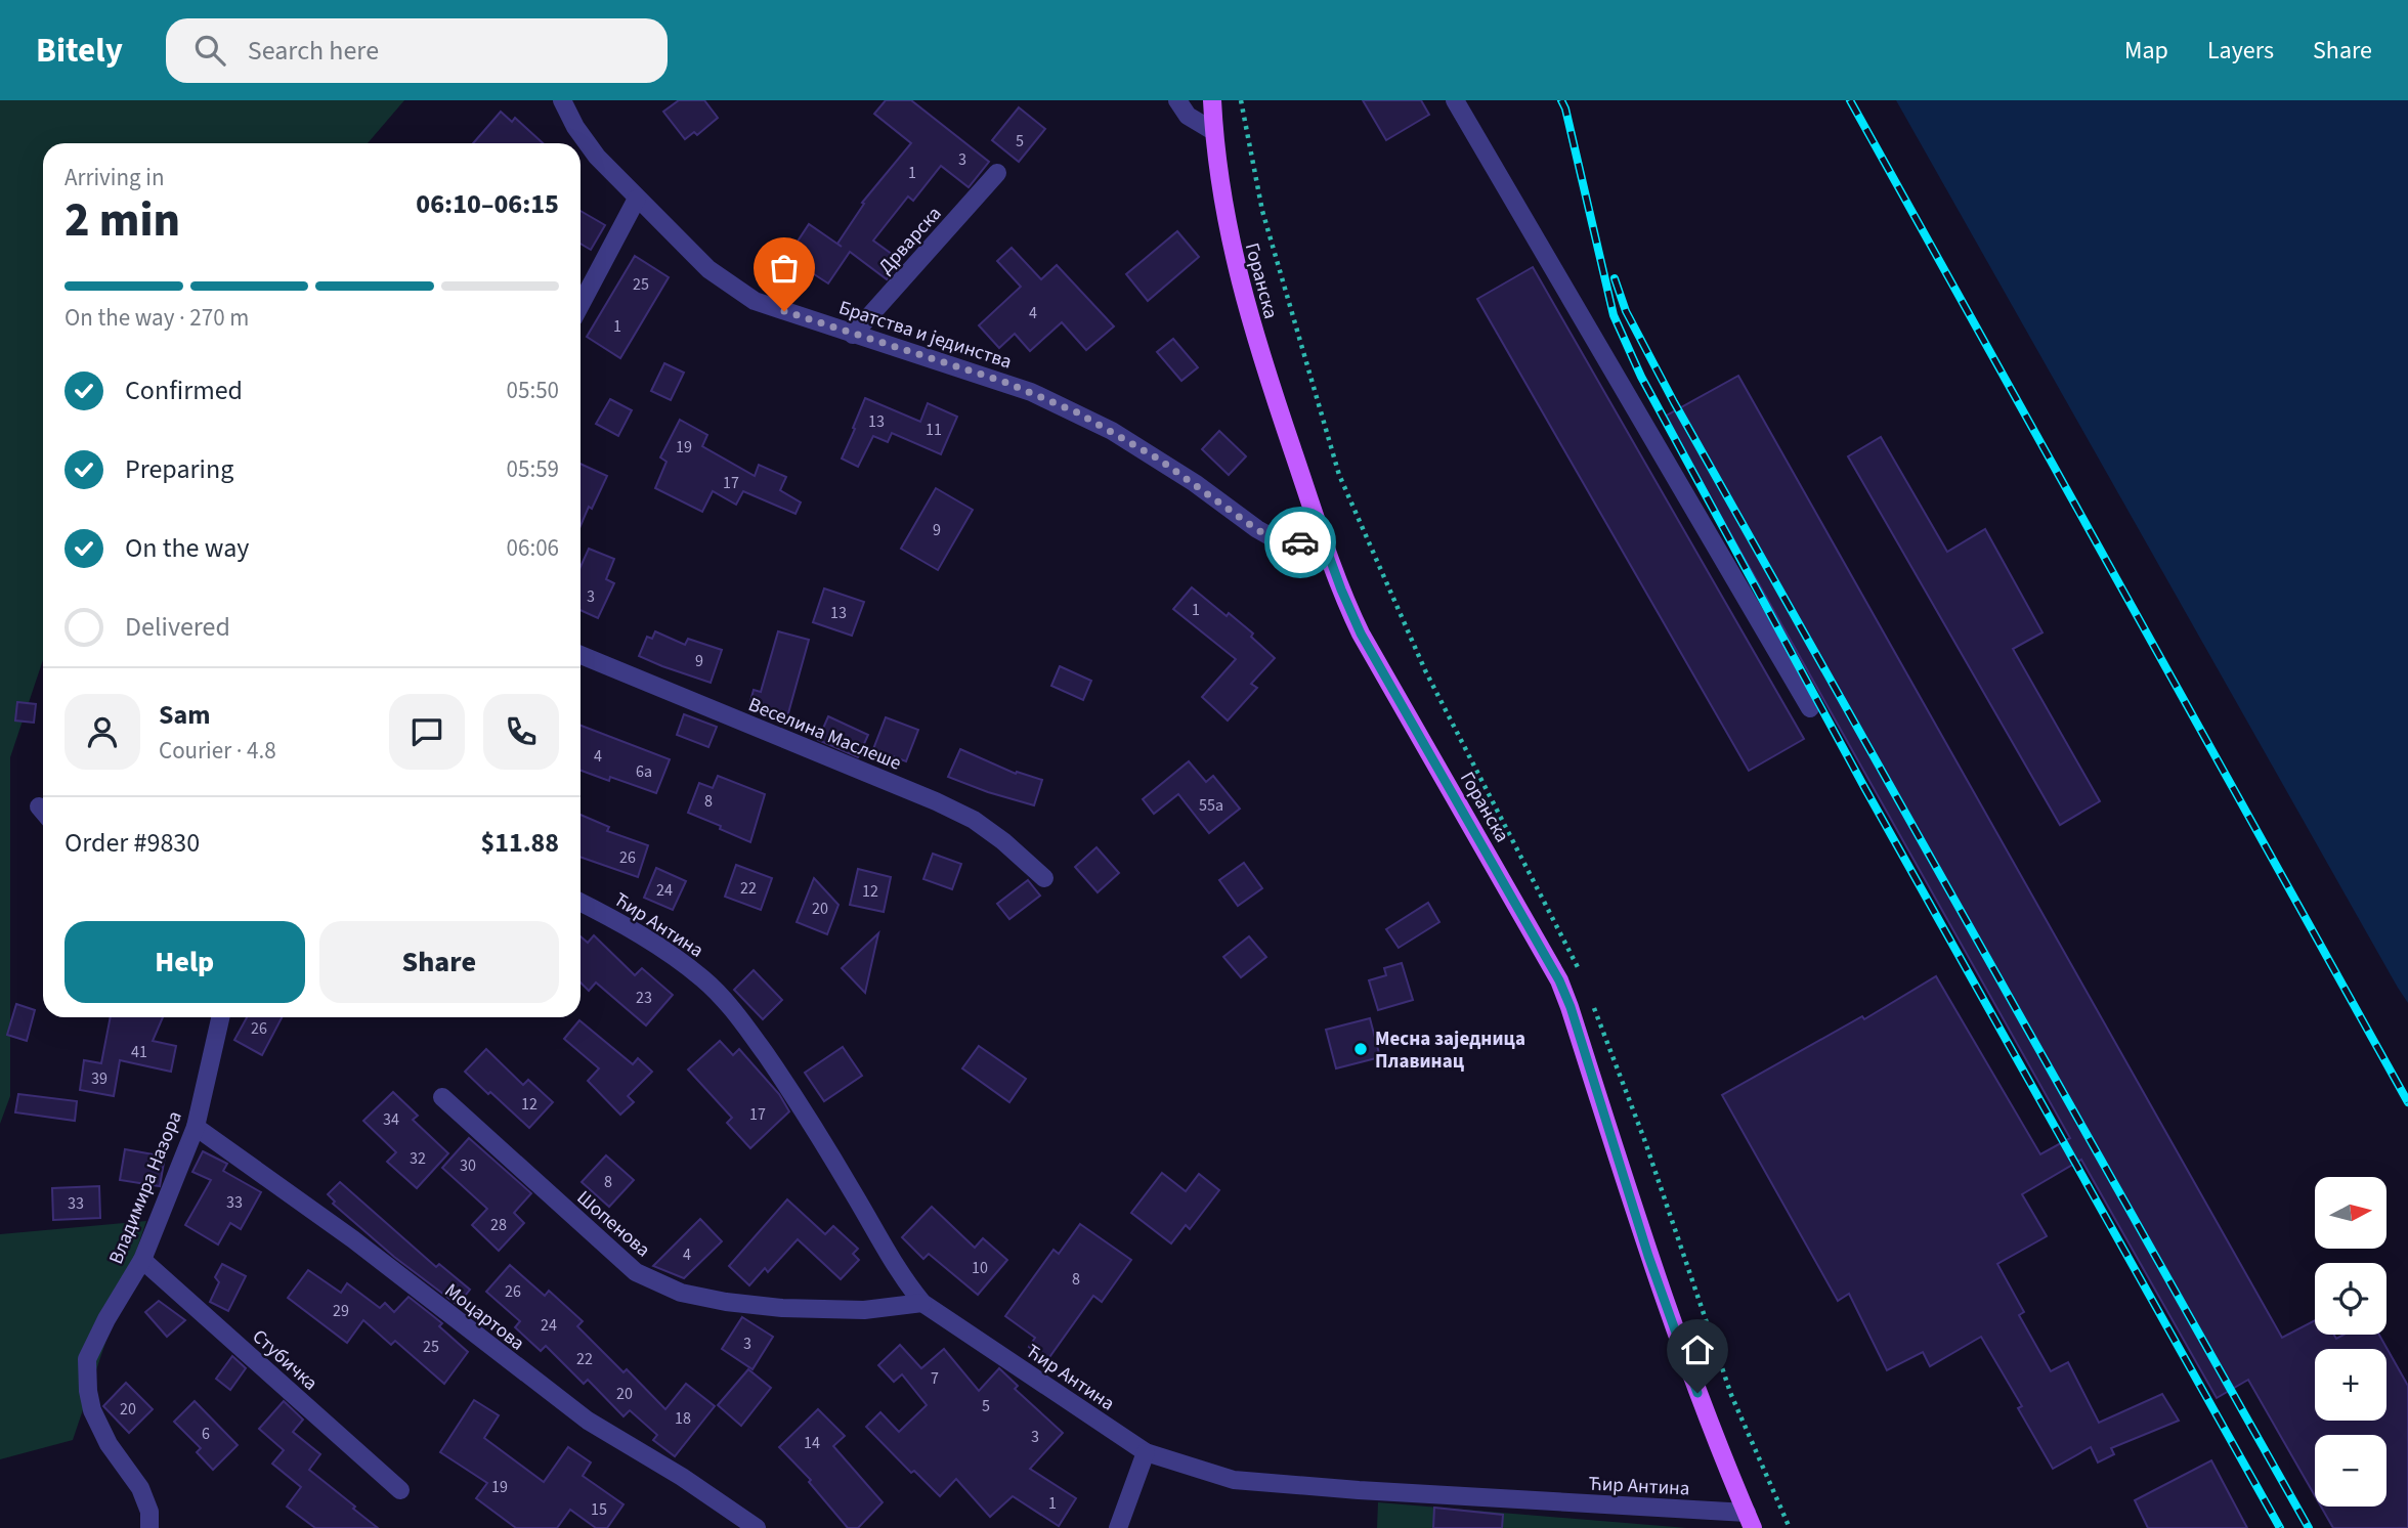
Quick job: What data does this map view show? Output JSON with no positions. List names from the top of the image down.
{
  "streets": {
    "main road": ["Горанска"],
    "street": [
      "Дрварска",
      "Братства и јединства",
      "Веселина Маслеше",
      "Ћир Антина",
      "Владимира Назора",
      "Шопенова",
      "Моцартова",
      "Стубичка"
    ]
  },
  "crossings": [
    ["Дрварска", "Братства и јединства"],
    ["Горанска", "Братства и јединства"],
    ["Горанска", "Ћир Антина"],
    ["Ћир Антина", "Шопенова"],
    ["Владимира Назора", "Моцартова"],
    ["Владимира Назора", "Стубичка"]
  ],
  "places": ["Месна заједница Плавинац"],
  "house_numbers": [
    "5",
    "3",
    "1",
    "25",
    "4",
    "1",
    "13",
    "11",
    "19",
    "17",
    "9",
    "3",
    "1",
    "13",
    "9",
    "4",
    "6a",
    "8",
    "55a",
    "26",
    "22",
    "24",
    "12",
    "20",
    "23",
    "26",
    "41",
    "39",
    "12",
    "17",
    "34",
    "32",
    "30",
    "8",
    "33",
    "33",
    "28",
    "4",
    "10",
    "8",
    "26",
    "29",
    "24",
    "3",
    "25",
    "22",
    "7",
    "20",
    "5",
    "20",
    "18",
    "6",
    "3",
    "14",
    "19",
    "1",
    "15"
  ],
  "north": "right",
  "page": {
    "header": "Bitely",
    "search": "Search here",
    "nav": ["Map", "Layers", "Share"],
    "heading": ["2 min", "Arriving in", "06:10–06:15"],
    "panel": [
      "Sam",
      "Courier · 4.8",
      "Order #9830",
      "$11.88"
    ],
    "bar": "On the way · 270 m",
    "list": [
      ["Confirmed", "05:50"],
      ["Preparing", "05:59"],
      ["On the way", "06:06"],
      "Delivered"
    ],
    "buttons": ["Help", "Share"],
    "map_buttons": ["+", "−"]
  }
}
